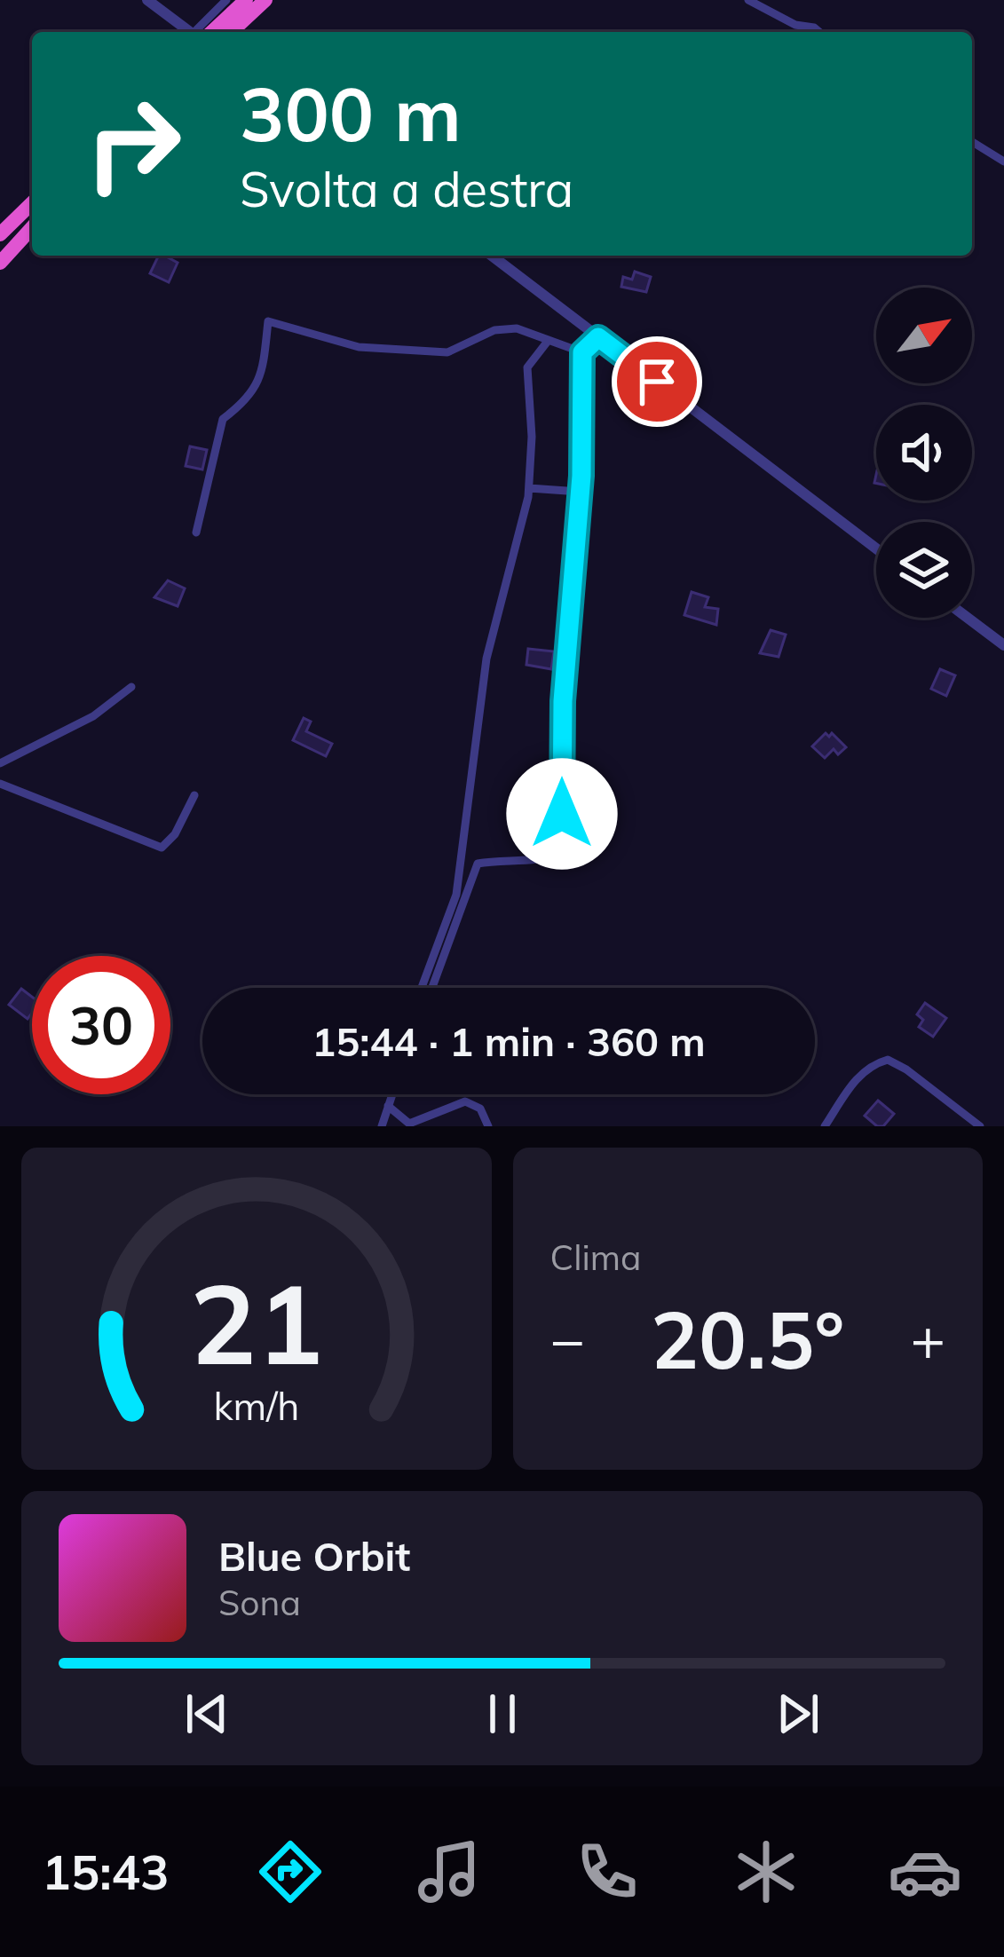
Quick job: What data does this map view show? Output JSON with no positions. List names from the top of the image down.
{
  "north": "top right",
  "page": {
    "turn": ["300 m", "Svolta a destra"],
    "limit": "30",
    "trip": "15:44 · 1 min · 360 m",
    "tile": "Clima",
    "heat": ["−", "20.5°", "+"],
    "song": ["Blue Orbit", "Sona"],
    "tabs": "15:43",
    "gauge": ["21", "km/h"]
  }
}
